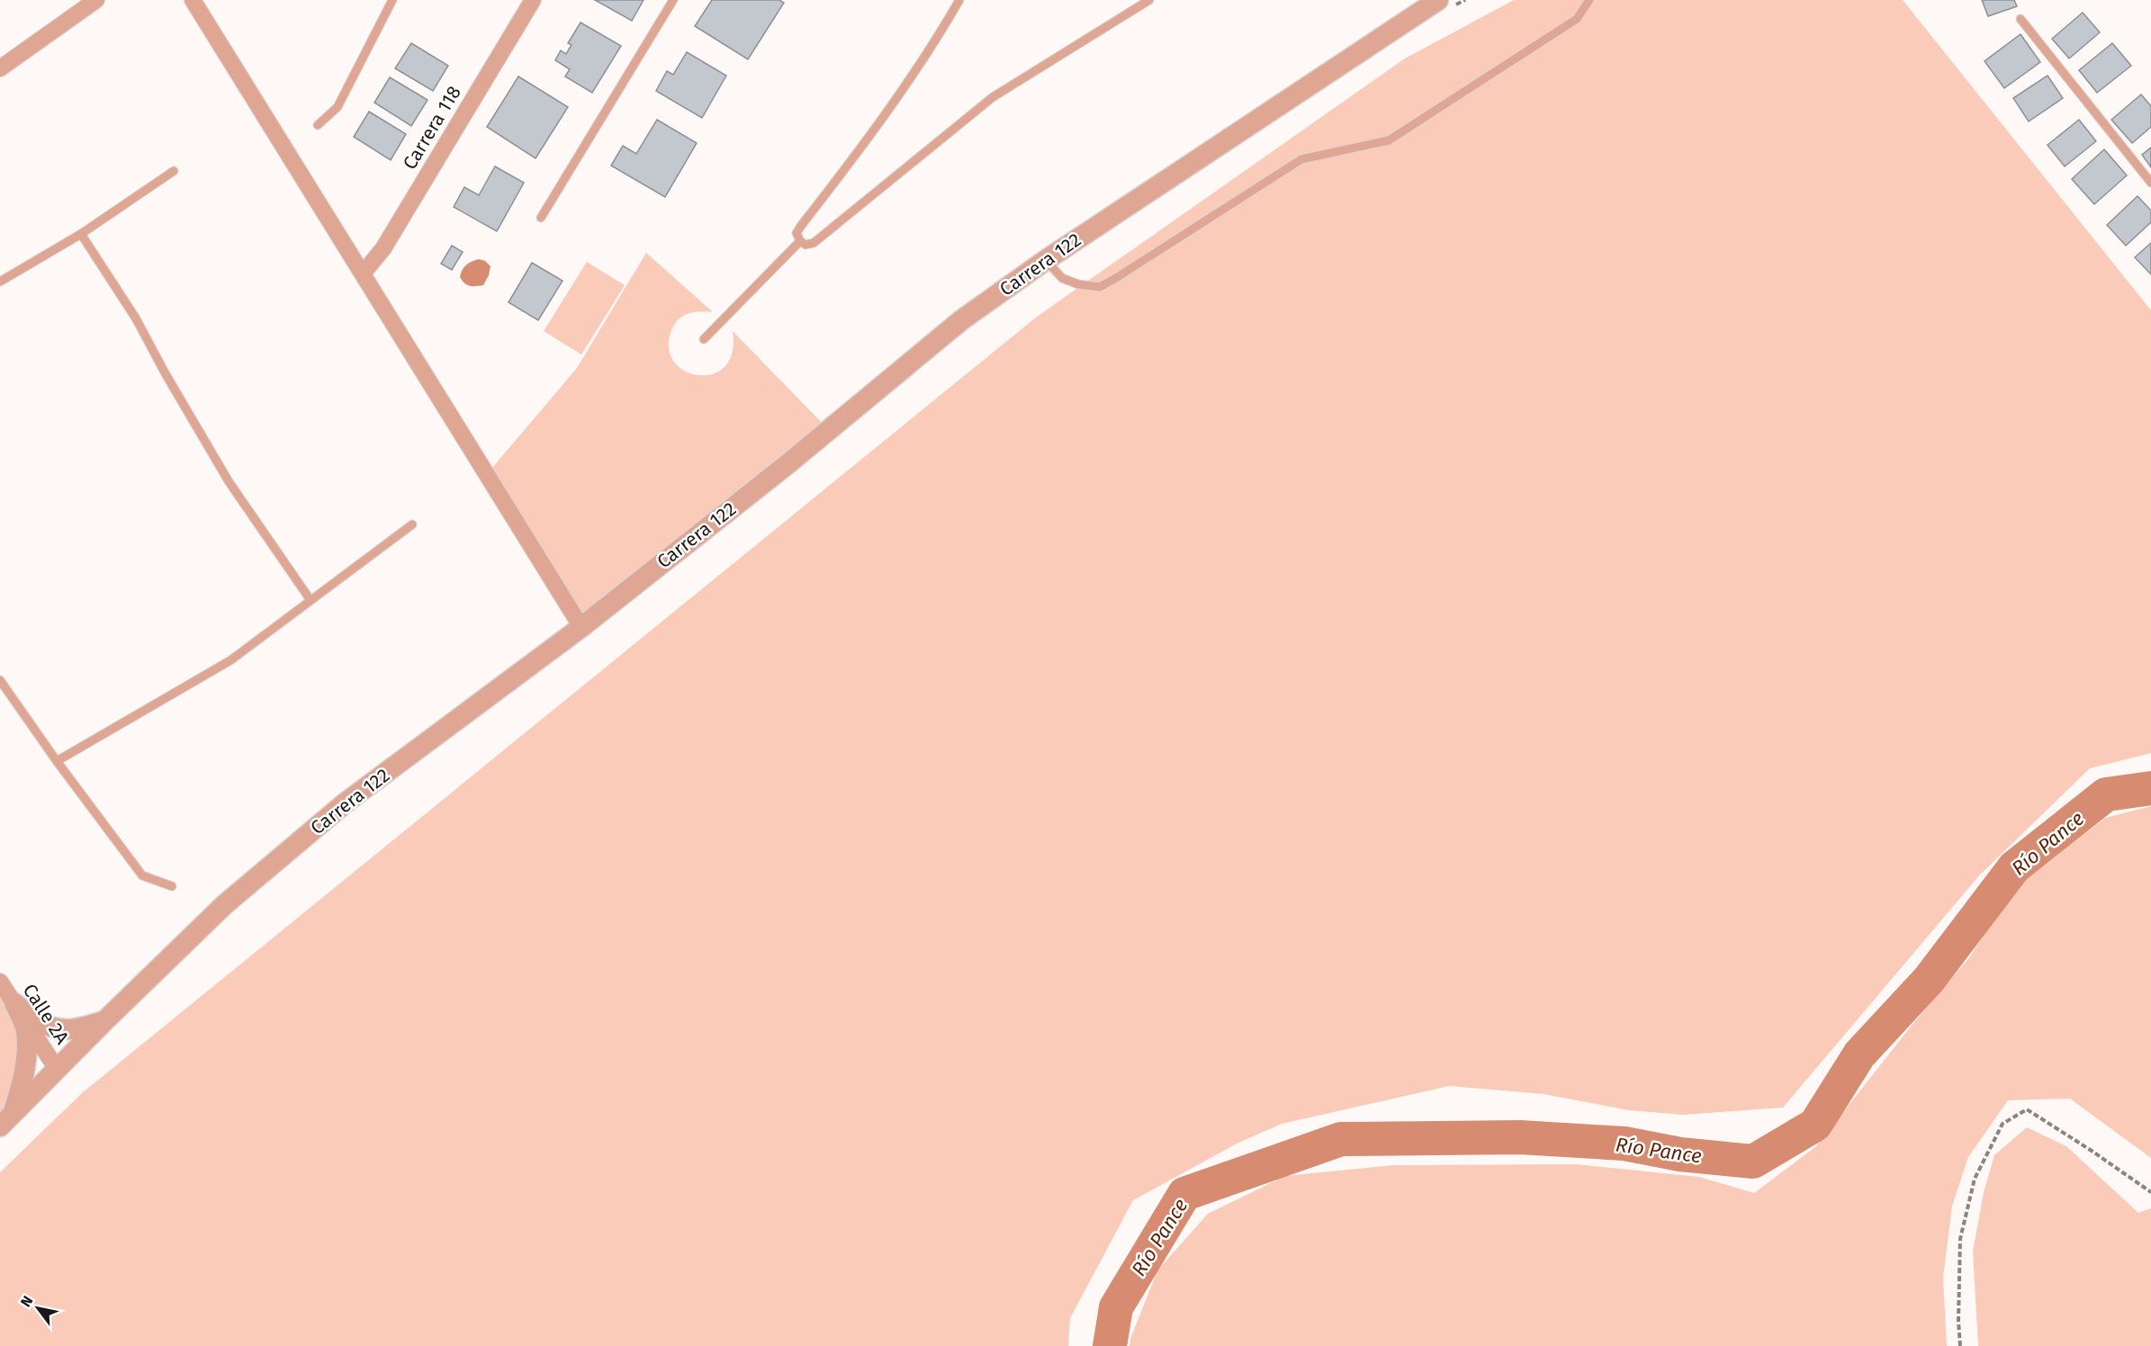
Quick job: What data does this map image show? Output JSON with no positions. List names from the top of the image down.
{
  "streets": {
    "street": ["Carrera 118", "Carrera 122", "Calle 2A"]
  },
  "crossings": [
    ["Carrera 122", "Calle 2A"]
  ],
  "water": ["Río Pance"],
  "north": "top left"
}
